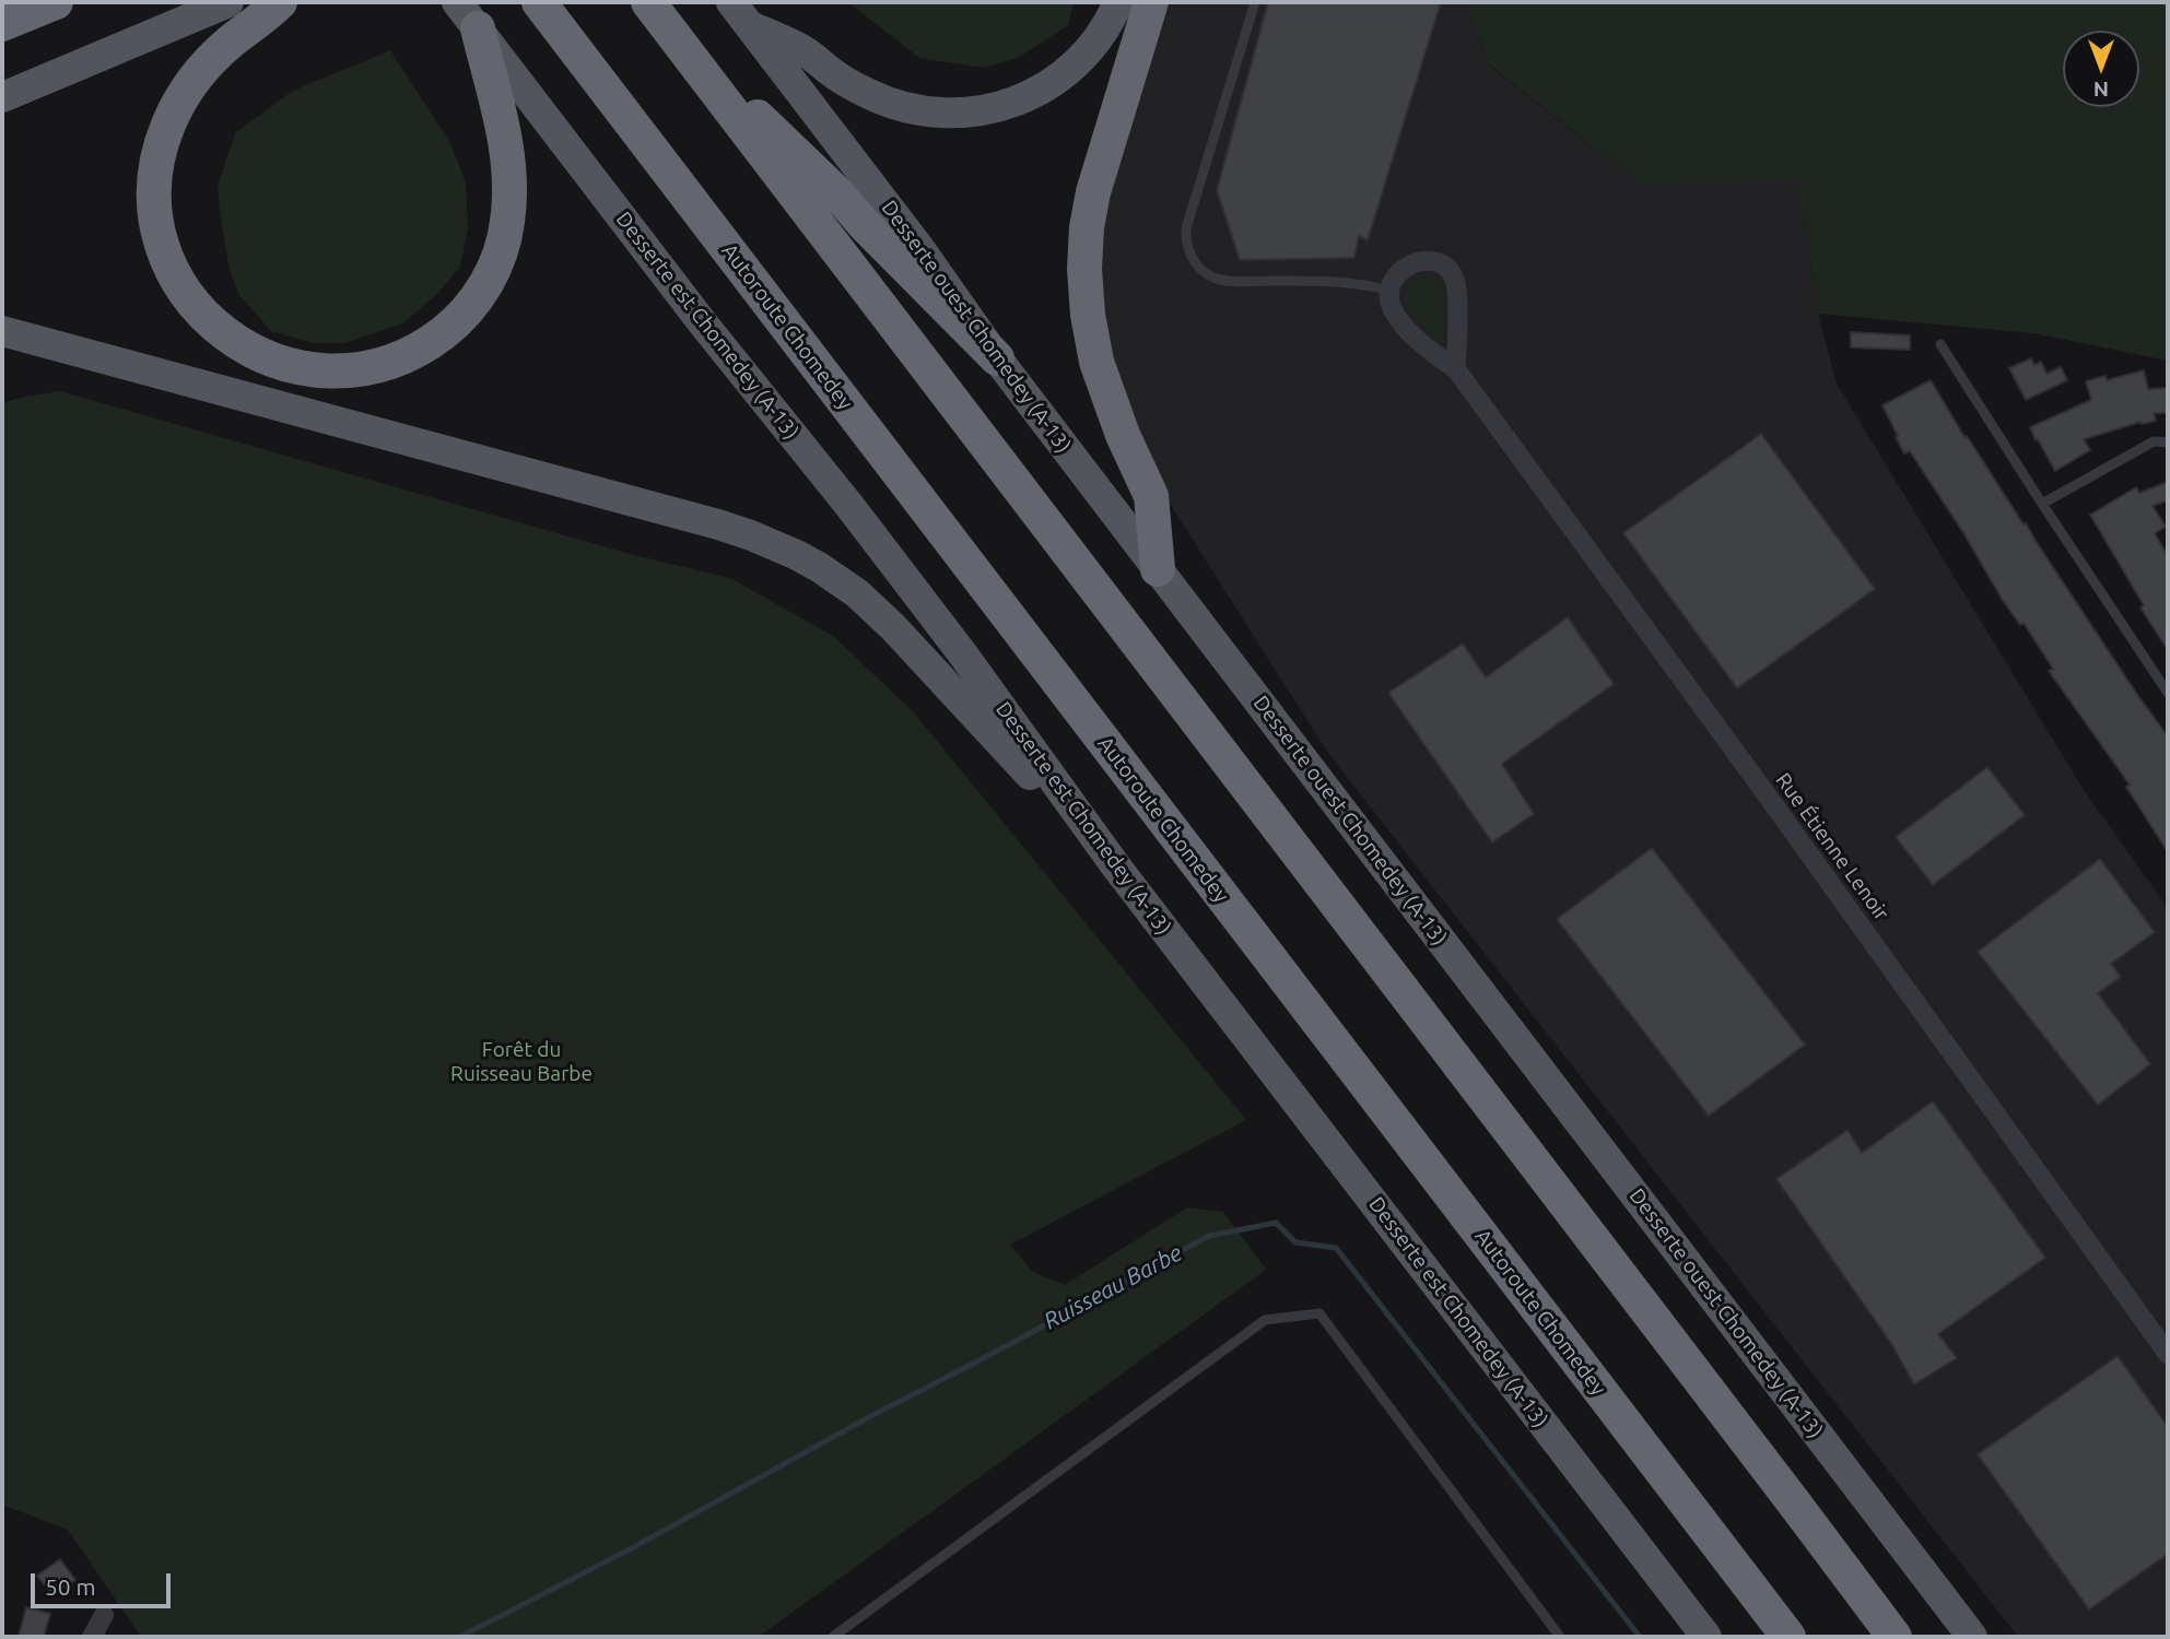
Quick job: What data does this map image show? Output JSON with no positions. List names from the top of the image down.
{
  "streets": {
    "highway": ["Autoroute Chomedey"],
    "main road": ["Desserte est Chomedey (A-13)", "Desserte ouest Chomedey (A-13)"],
    "street": ["Rue Étienne Lenoir"]
  },
  "water": ["Ruisseau Barbe"],
  "parks": ["Forêt du Ruisseau Barbe"],
  "scale_bar": "50 m",
  "north": "bottom"
}
